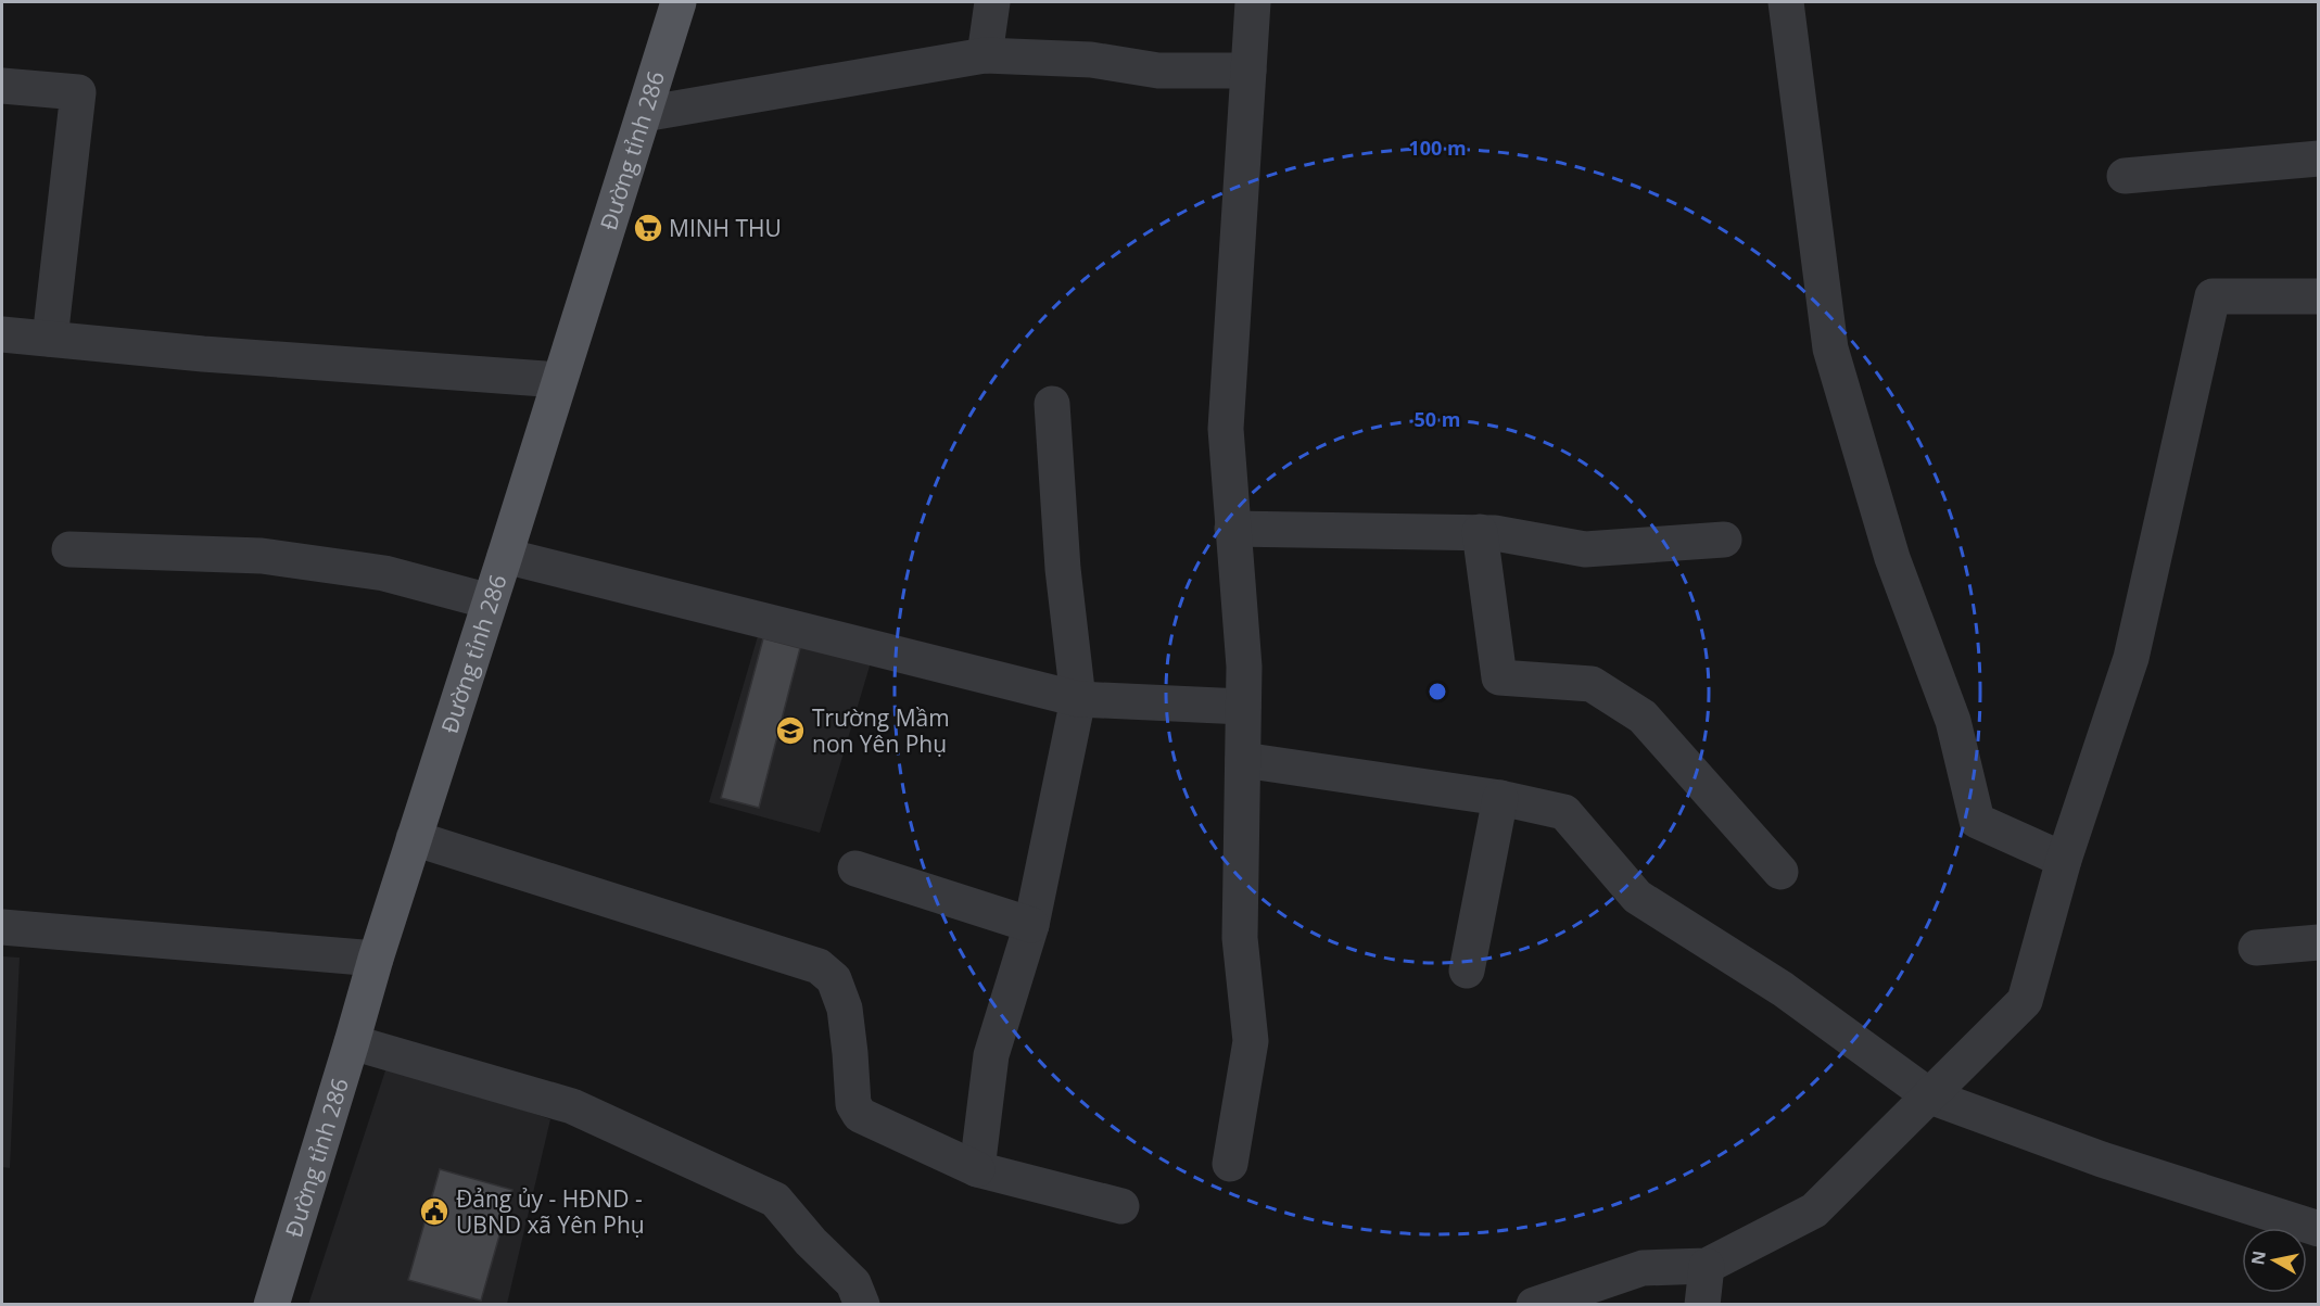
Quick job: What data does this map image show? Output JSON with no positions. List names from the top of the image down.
{
  "streets": {
    "main road": ["Đường tỉnh 286"]
  },
  "places": {
    "supermarket": ["MINH THU"],
    "school or university": ["Trường Mầm non Yên Phụ"],
    "public building": ["Đảng ủy - HĐND - UBND xã Yên Phụ"]
  },
  "north": "left",
  "rings": ["100 m", "50 m"]
}
